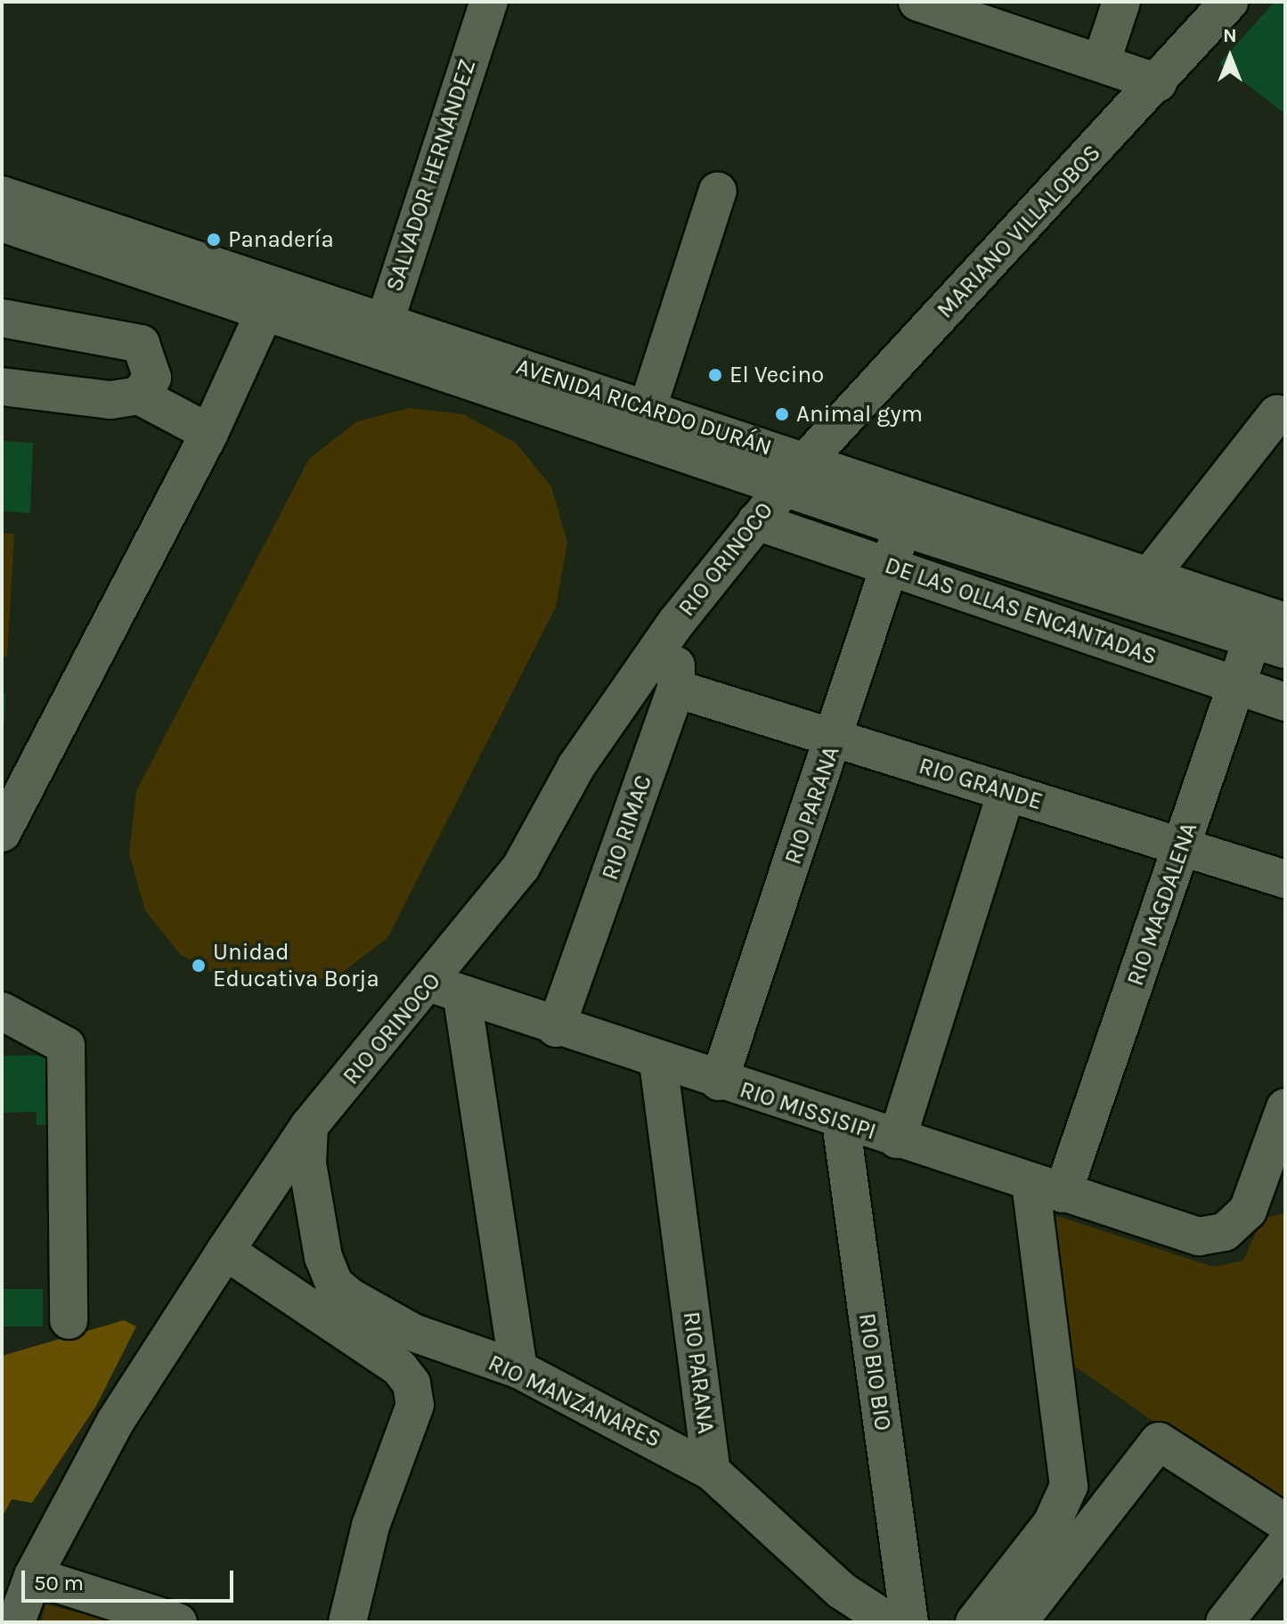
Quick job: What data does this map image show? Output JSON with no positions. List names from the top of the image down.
{
  "streets": {
    "street": [
      "SALVADOR HERNANDEZ",
      "MARIANO VILLALOBOS",
      "AVENIDA RICARDO DURÁN",
      "RIO ORINOCO",
      "DE LAS OLLAS ENCANTADAS",
      "RIO GRANDE",
      "RIO PARANA",
      "RIO RIMAC",
      "RIO MAGDALENA",
      "RIO MISSISIPI",
      "RIO BIO BIO",
      "RIO MANZANARES"
    ]
  },
  "crossings": [
    ["SALVADOR HERNANDEZ", "AVENIDA RICARDO DURÁN"],
    ["MARIANO VILLALOBOS", "AVENIDA RICARDO DURÁN"],
    ["MARIANO VILLALOBOS", "RIO ORINOCO"],
    ["AVENIDA RICARDO DURÁN", "RIO ORINOCO"],
    ["AVENIDA RICARDO DURÁN", "RIO PARANA"],
    ["AVENIDA RICARDO DURÁN", "RIO MAGDALENA"],
    ["RIO ORINOCO", "DE LAS OLLAS ENCANTADAS"],
    ["RIO ORINOCO", "RIO RIMAC"],
    ["RIO ORINOCO", "RIO MISSISIPI"],
    ["RIO ORINOCO", "RIO MANZANARES"],
    ["DE LAS OLLAS ENCANTADAS", "RIO PARANA"],
    ["DE LAS OLLAS ENCANTADAS", "RIO MAGDALENA"],
    ["RIO GRANDE", "RIO PARANA"],
    ["RIO GRANDE", "RIO RIMAC"],
    ["RIO GRANDE", "RIO MAGDALENA"],
    ["RIO PARANA", "RIO MISSISIPI"],
    ["RIO PARANA", "RIO MANZANARES"],
    ["RIO RIMAC", "RIO MISSISIPI"],
    ["RIO MAGDALENA", "RIO MISSISIPI"],
    ["RIO MISSISIPI", "RIO BIO BIO"]
  ],
  "places": [
    "Panadería",
    "El Vecino",
    "Animal gym",
    "Unidad Educativa Borja"
  ],
  "scale_bar": "50 m",
  "north": "top"
}
